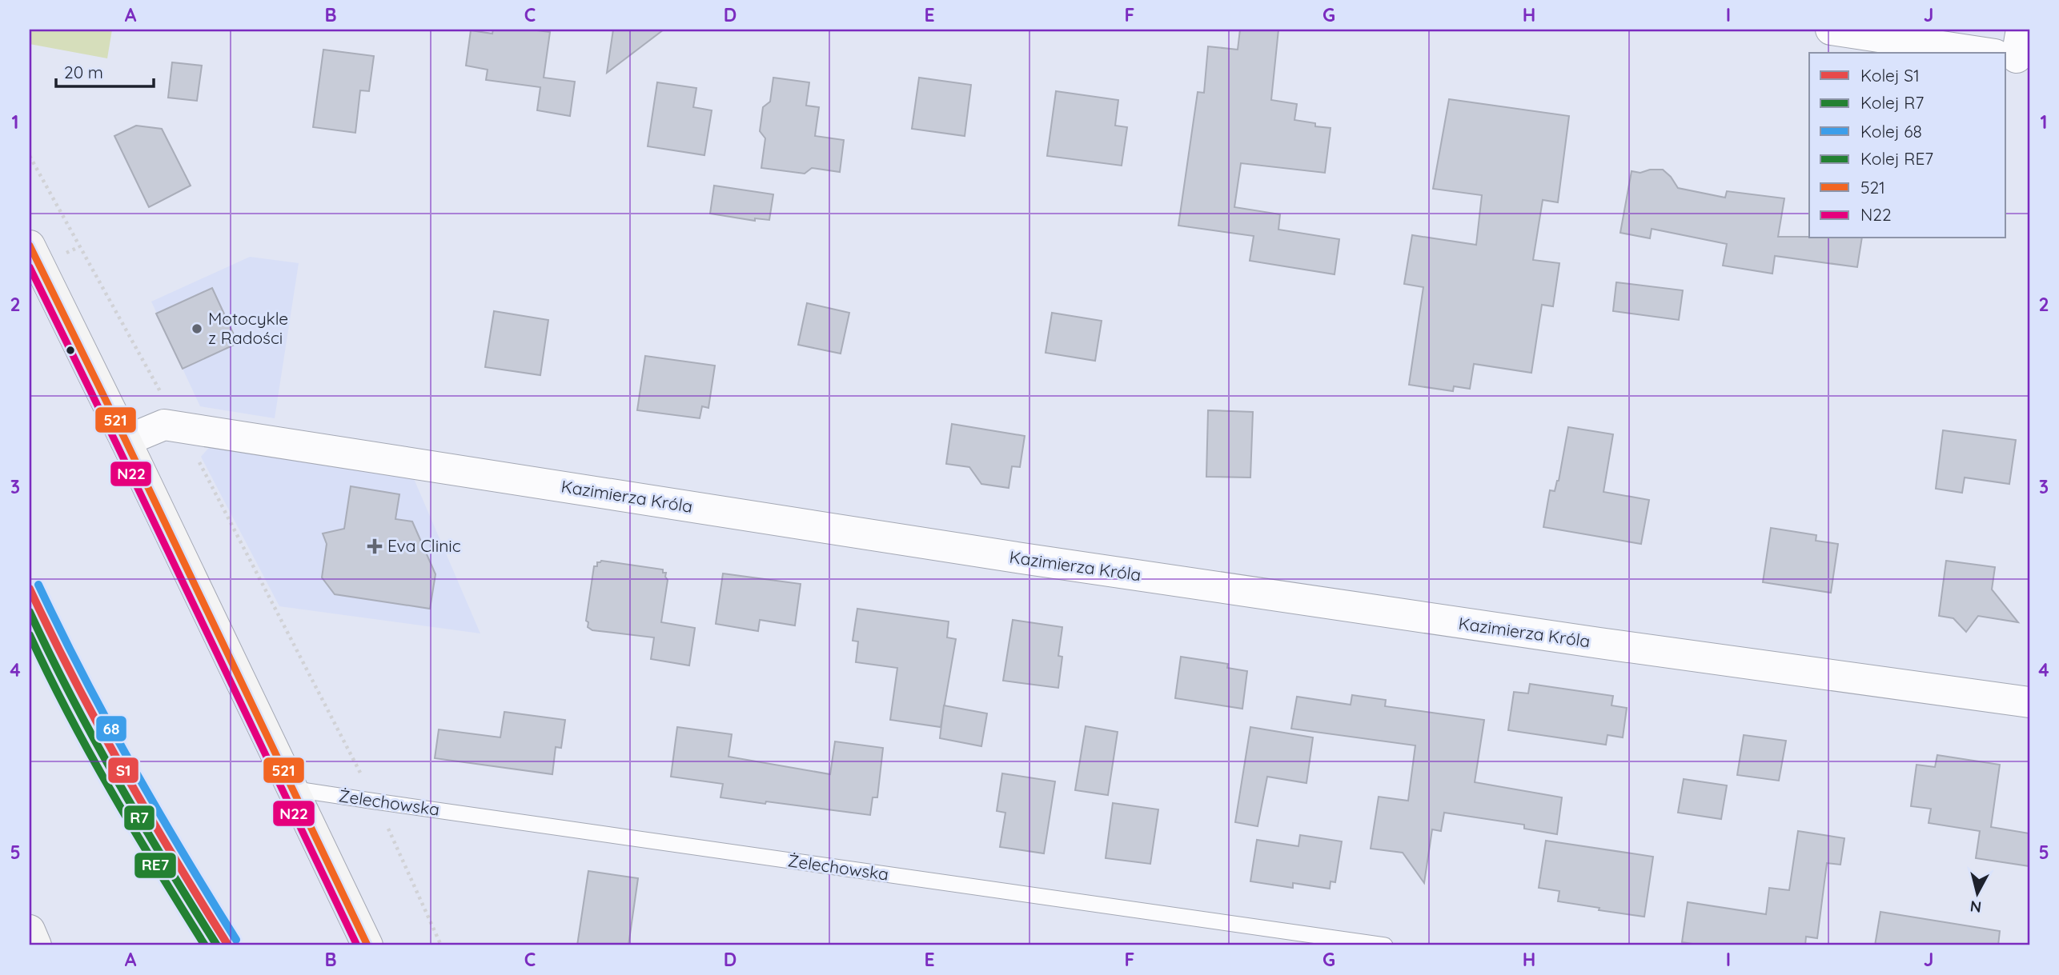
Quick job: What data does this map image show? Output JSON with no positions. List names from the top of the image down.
{
  "streets": {
    "street": ["Kazimierza Króla"],
    "lane": ["Żelechowska"]
  },
  "places": {
    "other": ["Motocykle z Radości"],
    "health": ["Eva Clinic"]
  },
  "lines": [
    "transit line 521",
    "transit line N22",
    "rail line 68",
    "rail line S1",
    "rail line R7",
    "rail line RE7"
  ],
  "legend": [
    "Kolej S1",
    "Kolej R7",
    "Kolej 68",
    "Kolej RE7",
    "521",
    "N22"
  ],
  "scale_bar": "20 m",
  "north": "bottom",
  "grid": {
    "columns": [
      "A",
      "B",
      "C",
      "D",
      "E",
      "F",
      "G",
      "H",
      "I",
      "J"
    ],
    "rows": [
      "1",
      "2",
      "3",
      "4",
      "5"
    ]
  }
}
